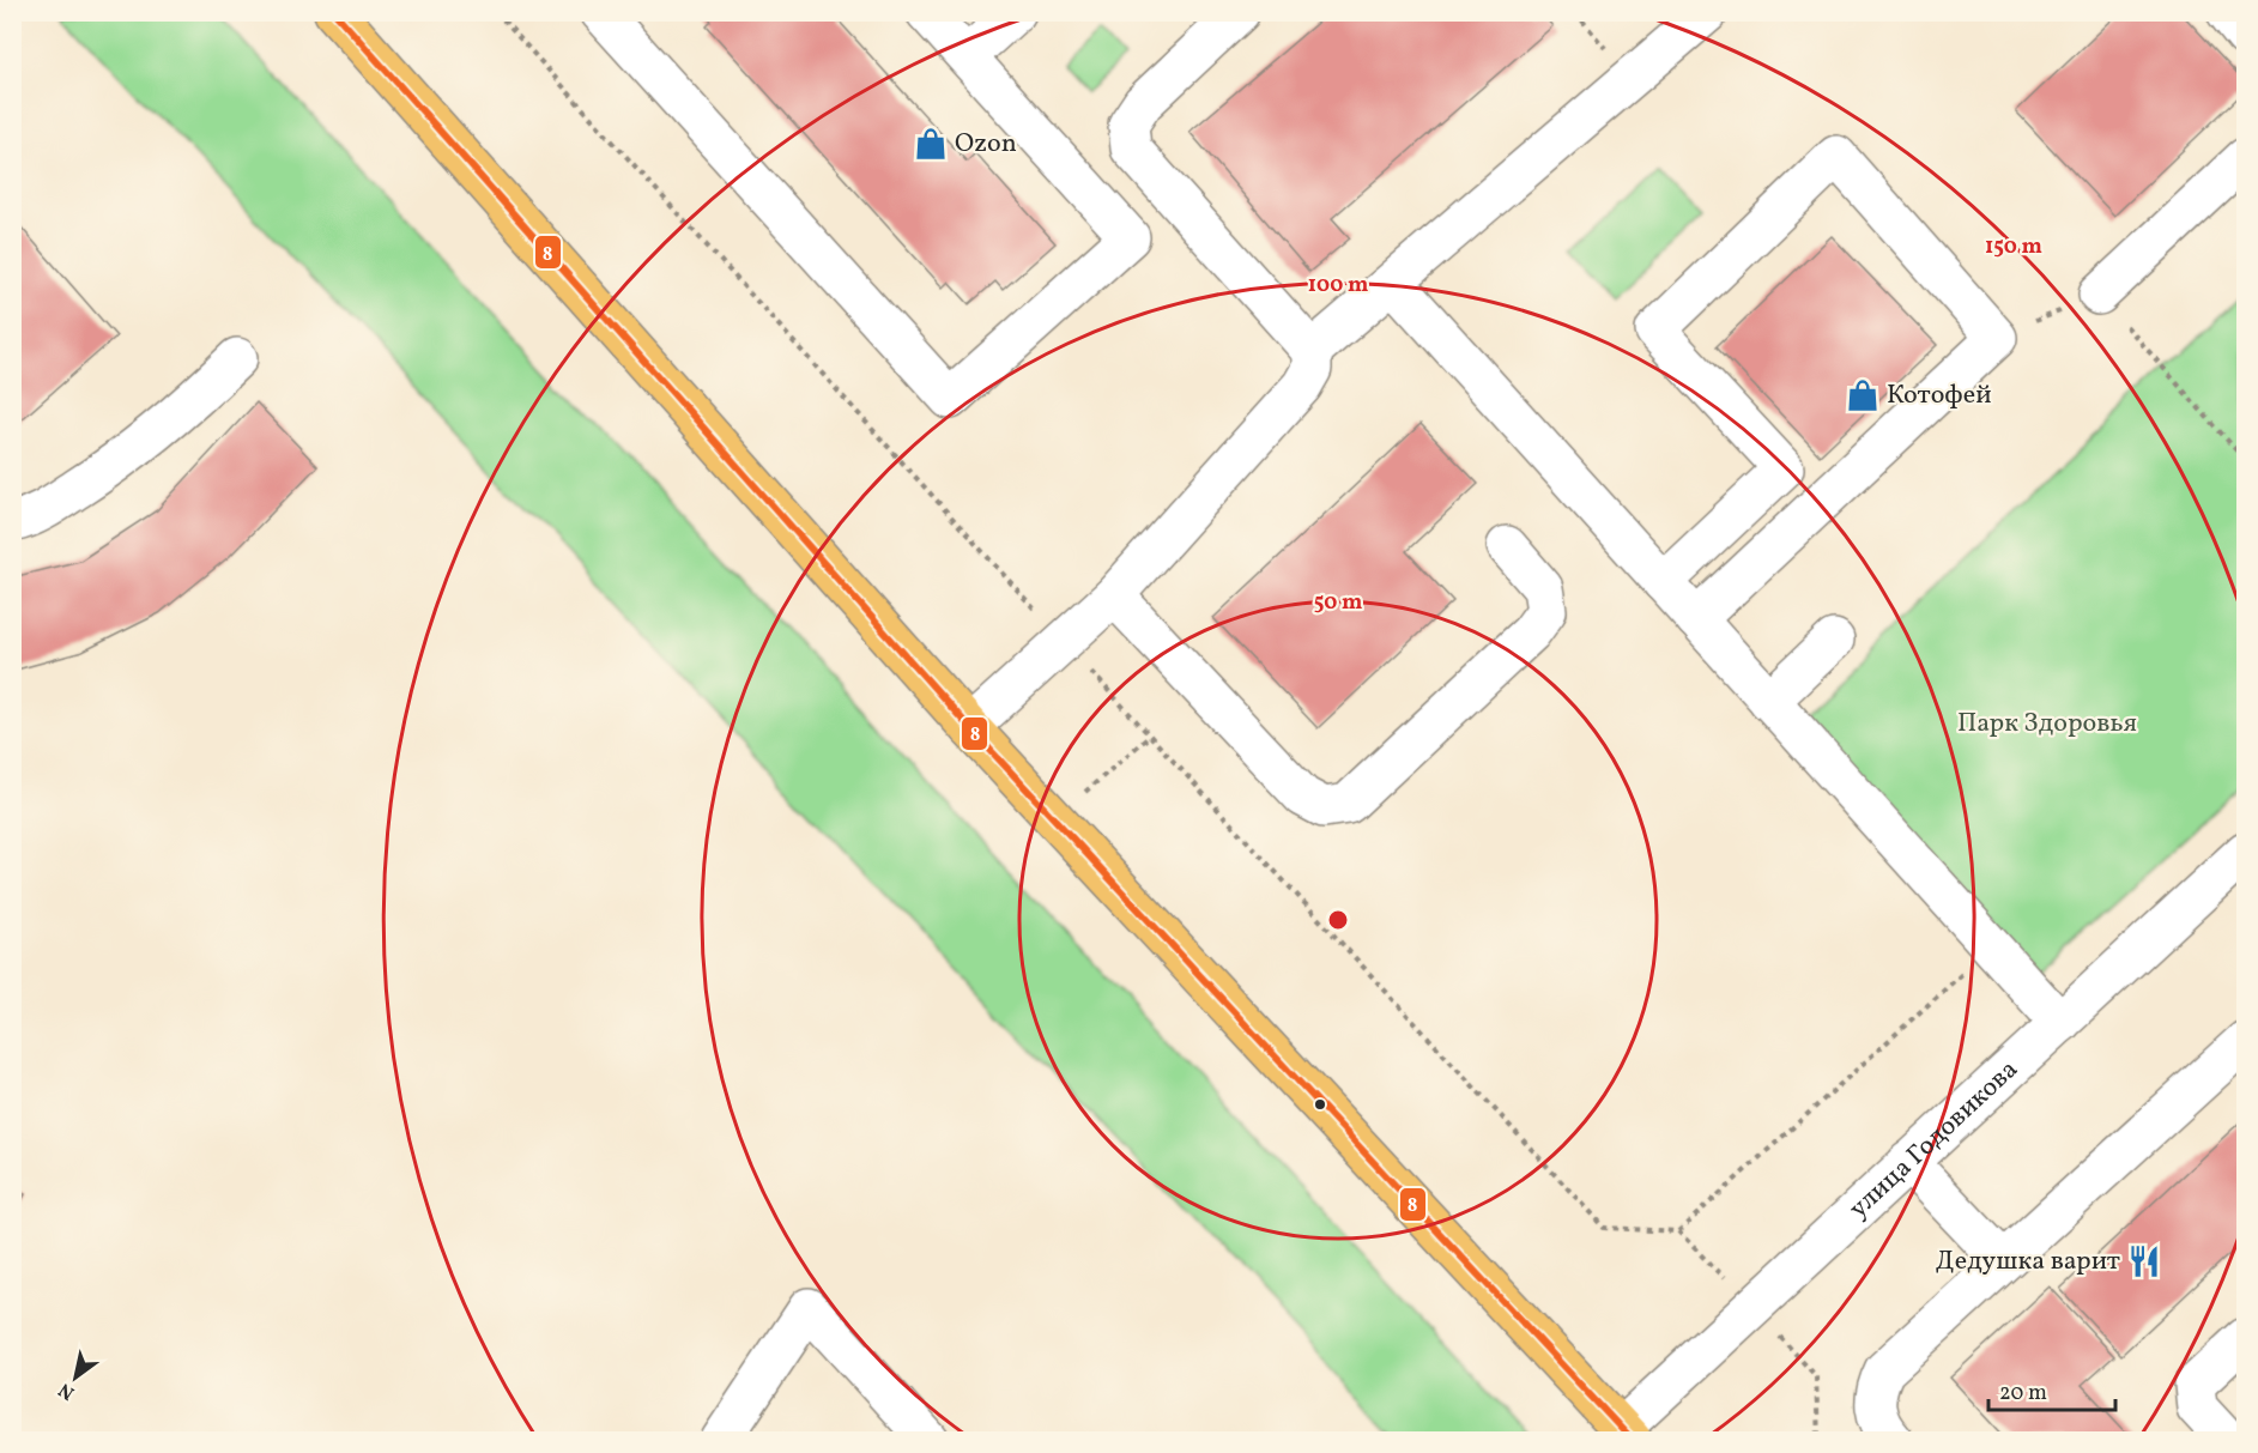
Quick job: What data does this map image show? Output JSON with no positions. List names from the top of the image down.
{
  "streets": {
    "street": ["улица Годовикова"]
  },
  "parks": ["Парк Здоровья"],
  "places": {
    "shop": ["Ozon", "Котофей"],
    "restaurant": ["Дедушка варит"]
  },
  "lines": ["transit line 8"],
  "scale_bar": "20 m",
  "north": "bottom left",
  "rings": ["150 m", "100 m", "50 m"]
}
